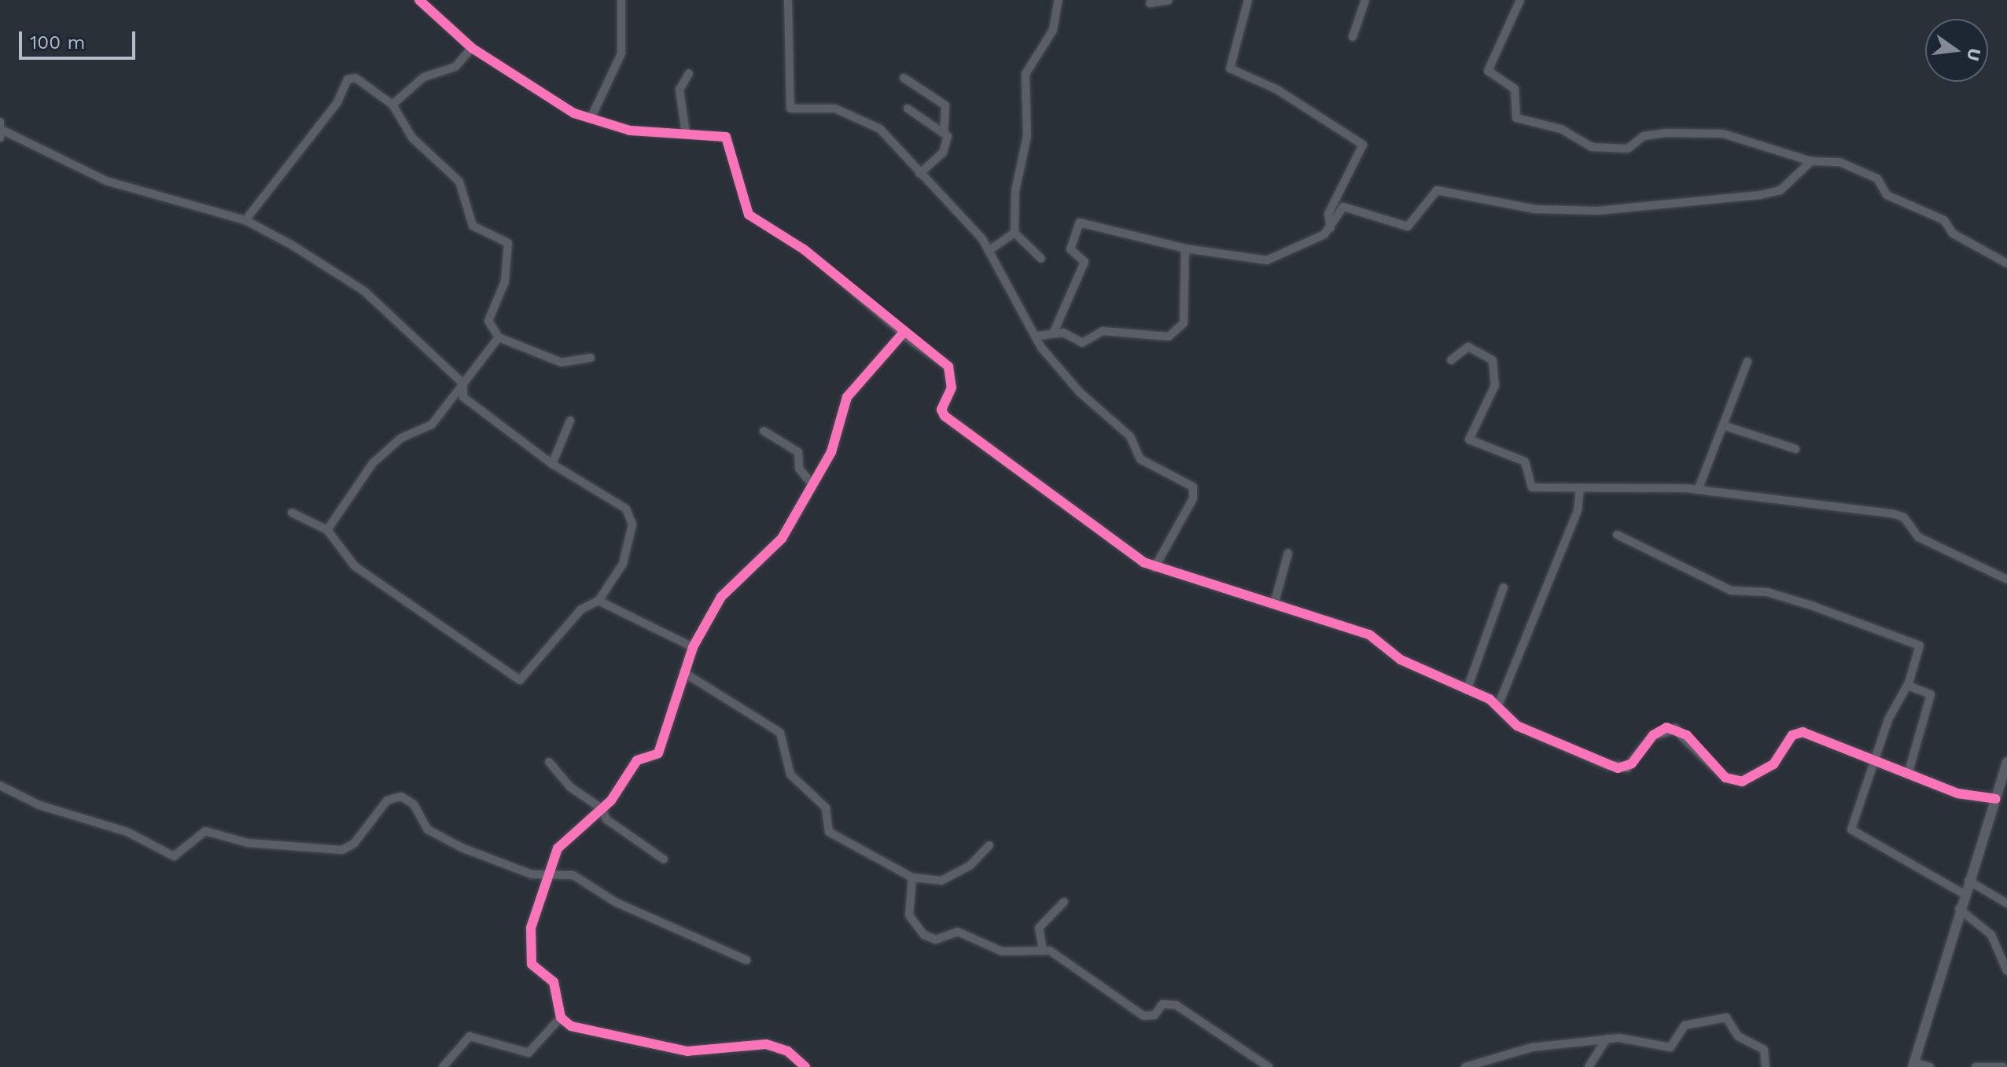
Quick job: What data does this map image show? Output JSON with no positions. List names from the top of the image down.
{
  "scale_bar": "100 m",
  "north": "right"
}
